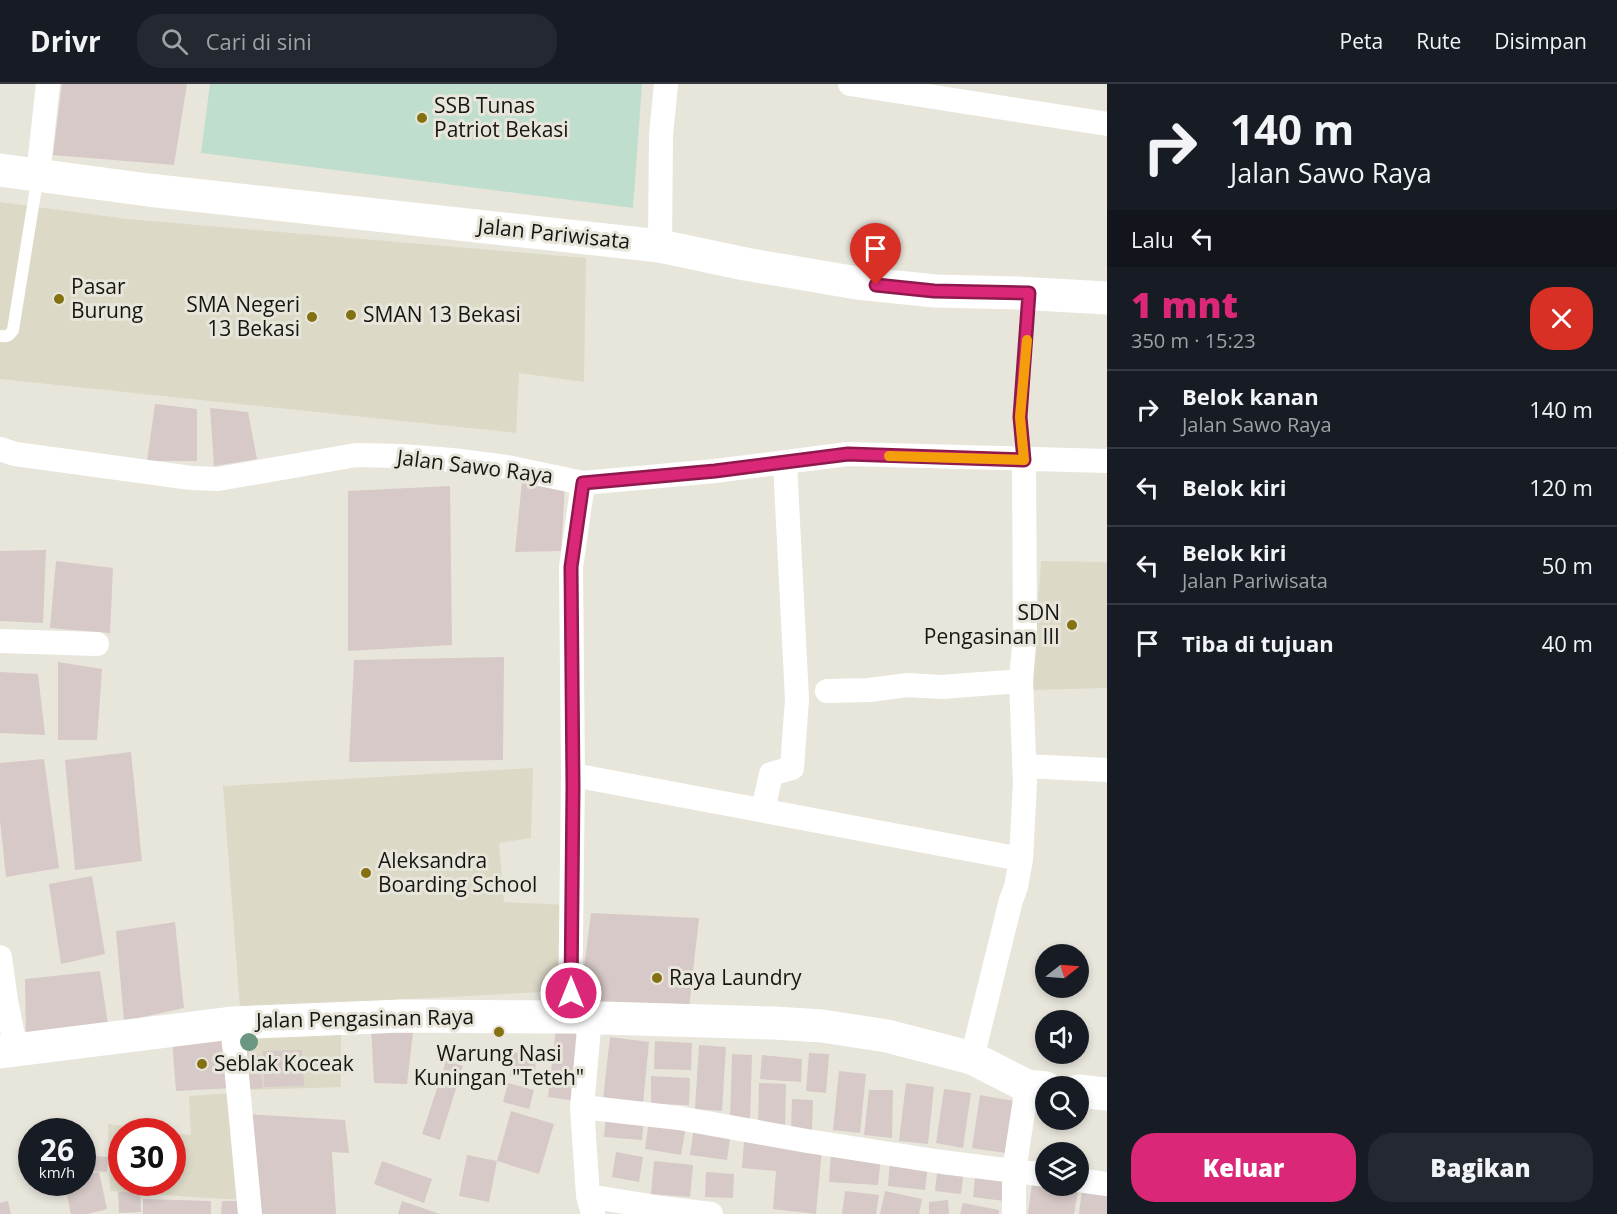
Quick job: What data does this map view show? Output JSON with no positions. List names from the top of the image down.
{
  "streets": {
    "street": ["Jalan Pariwisata", "Jalan Sawo Raya", "Jalan Pengasinan Raya"]
  },
  "places": [
    "SSB Tunas Patriot Bekasi",
    "Pasar Burung",
    "SMAN 13 Bekasi",
    "SMA Negeri 13 Bekasi",
    "SDN Pengasinan III",
    "Aleksandra Boarding School",
    "Raya Laundry",
    "Warung Nasi Kuningan \"Teteh\"",
    "Seblak Koceak"
  ],
  "north": "right",
  "page": {
    "header": "Drivr",
    "search": "Cari di sini",
    "nav": ["Peta", "Rute", "Disimpan"],
    "turn": ["140 m", "Jalan Sawo Raya"],
    "then": "Lalu",
    "heading": ["1 mnt", "350 m · 15:23"],
    "list": [
      {
        "name": "Belok kanan",
        "note": "Jalan Sawo Raya",
        "value": "140 m"
      },
      {
        "name": "Belok kiri",
        "value": "120 m"
      },
      {
        "name": "Belok kiri",
        "note": "Jalan Pariwisata",
        "value": "50 m"
      },
      {
        "name": "Tiba di tujuan",
        "value": "40 m"
      }
    ],
    "speed": "26 km/h",
    "limit": "30",
    "buttons": ["Keluar", "Bagikan"]
  }
}
